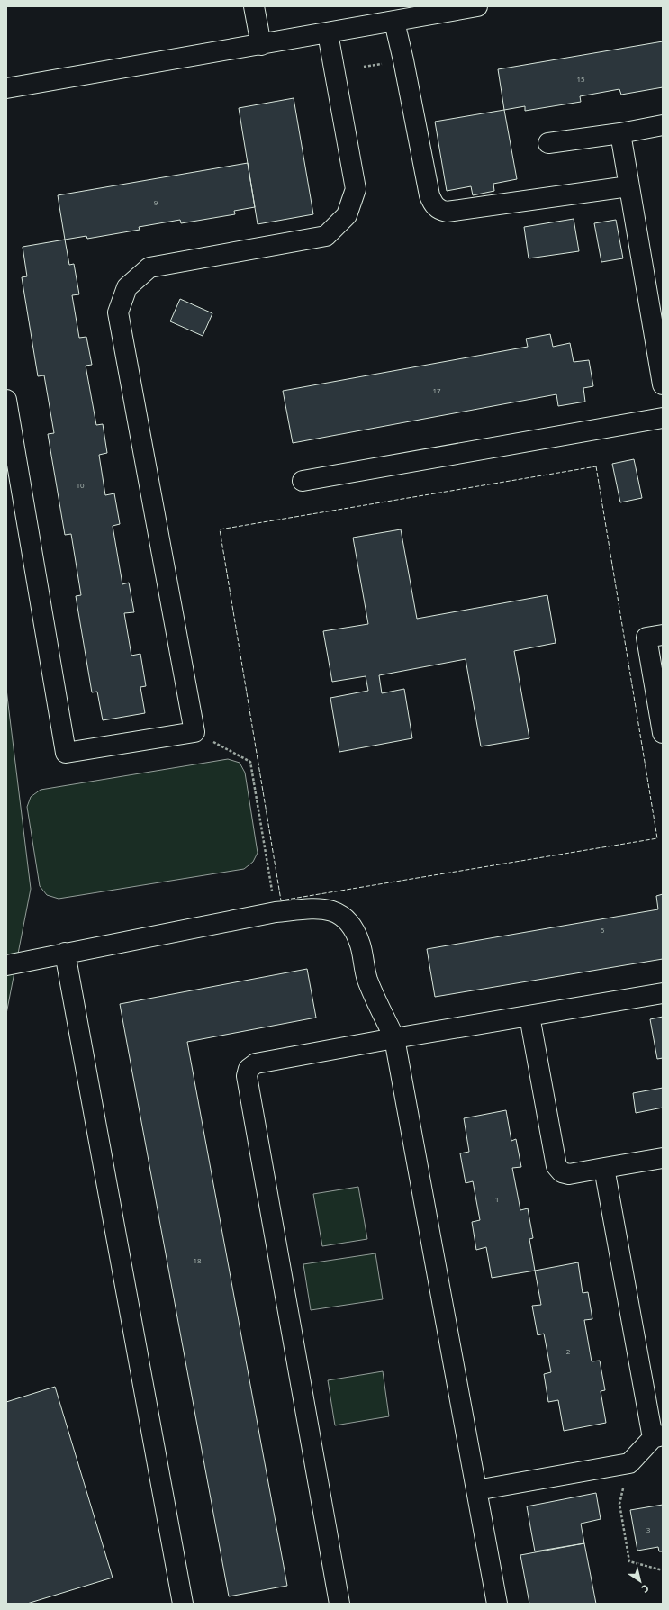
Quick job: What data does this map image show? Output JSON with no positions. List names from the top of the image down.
{
  "house_numbers": [
    "15",
    "9",
    "17",
    "10",
    "5",
    "1",
    "18",
    "2",
    "3"
  ],
  "north": "bottom right"
}
